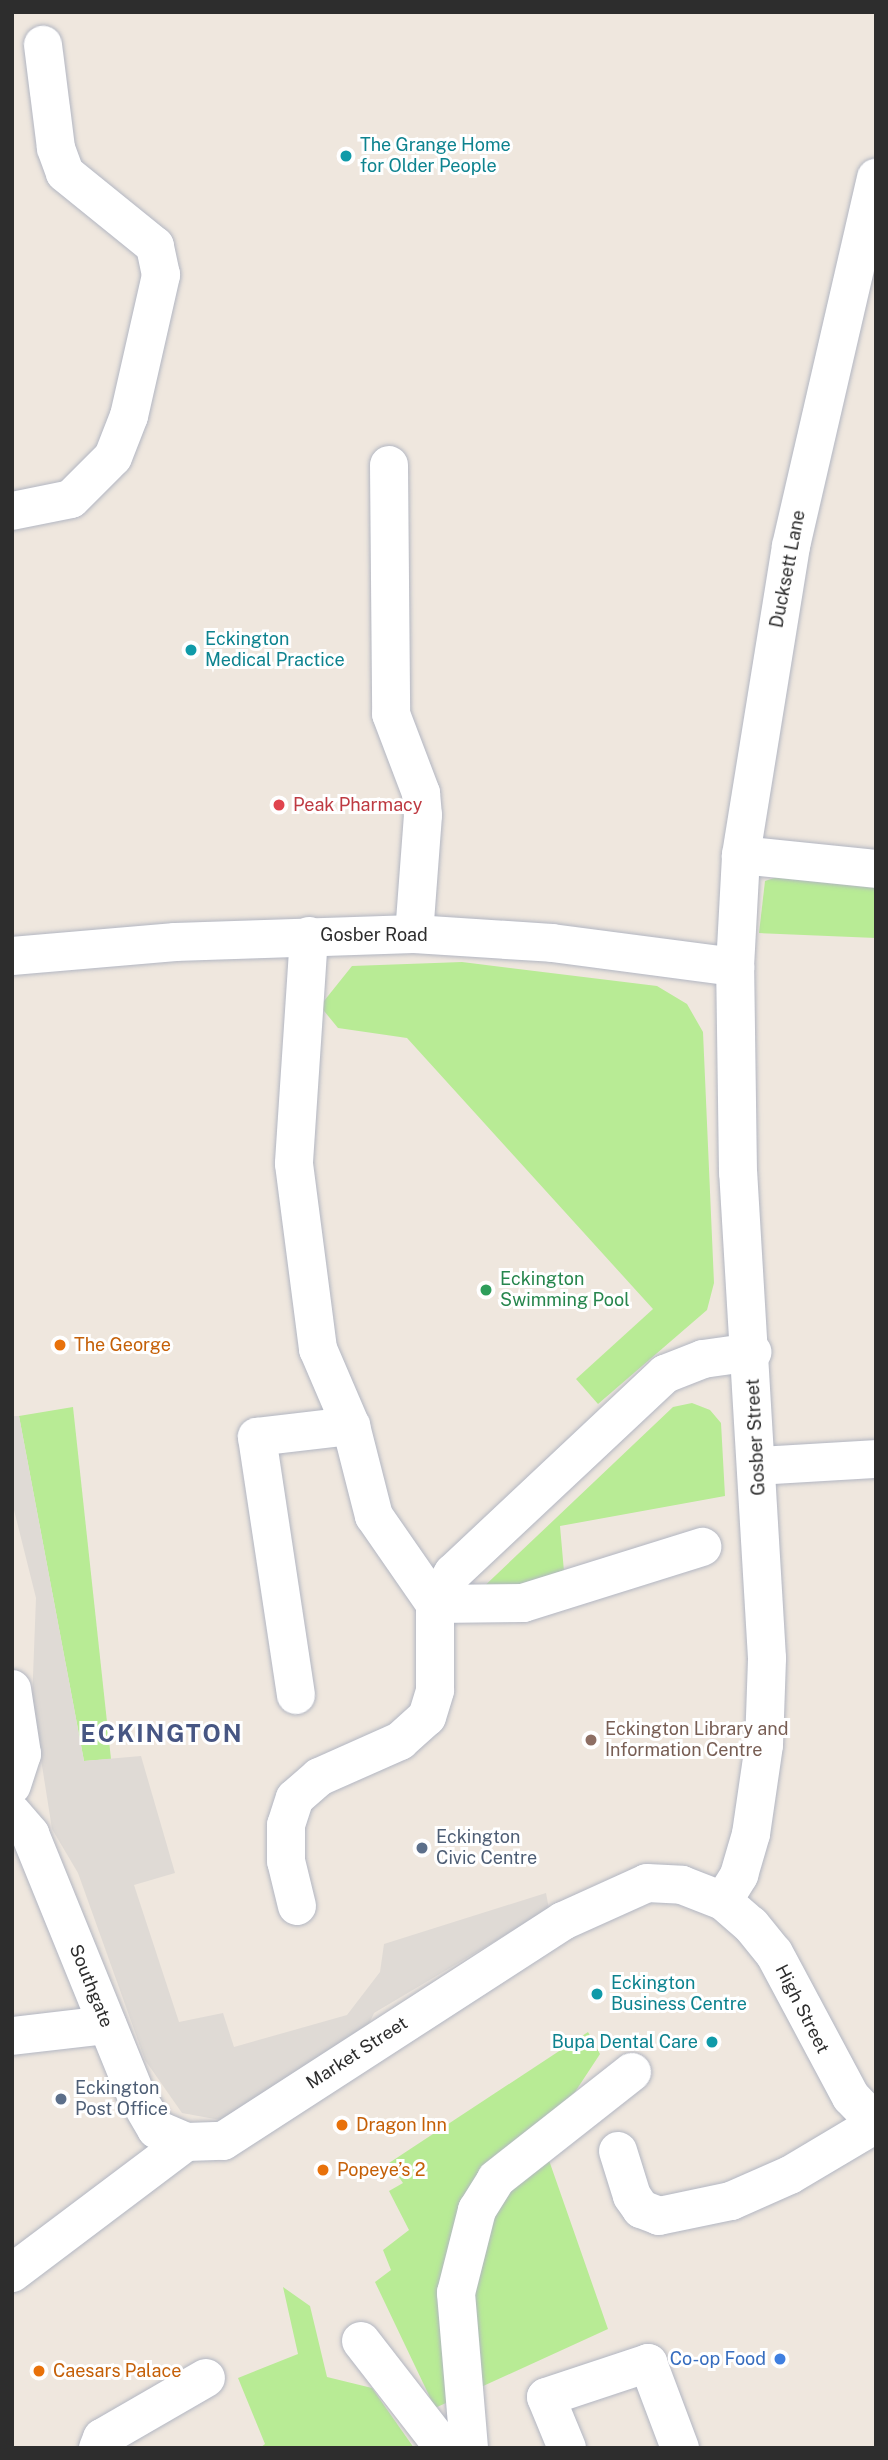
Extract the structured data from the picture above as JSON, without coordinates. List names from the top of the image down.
{
  "streets": {
    "street": [
      "Ducksett Lane",
      "Gosber Road",
      "Gosber Street",
      "Southgate",
      "High Street",
      "Market Street"
    ]
  },
  "crossings": [
    ["Ducksett Lane", "Gosber Road"],
    ["Ducksett Lane", "Gosber Street"],
    ["Gosber Road", "Gosber Street"],
    ["Gosber Street", "High Street"],
    ["Gosber Street", "Market Street"],
    ["Southgate", "Market Street"],
    ["High Street", "Market Street"]
  ],
  "districts": ["ECKINGTON"],
  "places": [
    "The Grange Home for Older People",
    "Eckington Medical Practice",
    "Peak Pharmacy",
    "Eckington Swimming Pool",
    "The George",
    "Eckington Library and Information Centre",
    "Eckington Civic Centre",
    "Eckington Business Centre",
    "Bupa Dental Care",
    "Eckington Post Office",
    "Dragon Inn",
    "Popeye’s 2",
    "Co-op Food",
    "Caesars Palace"
  ]
}
